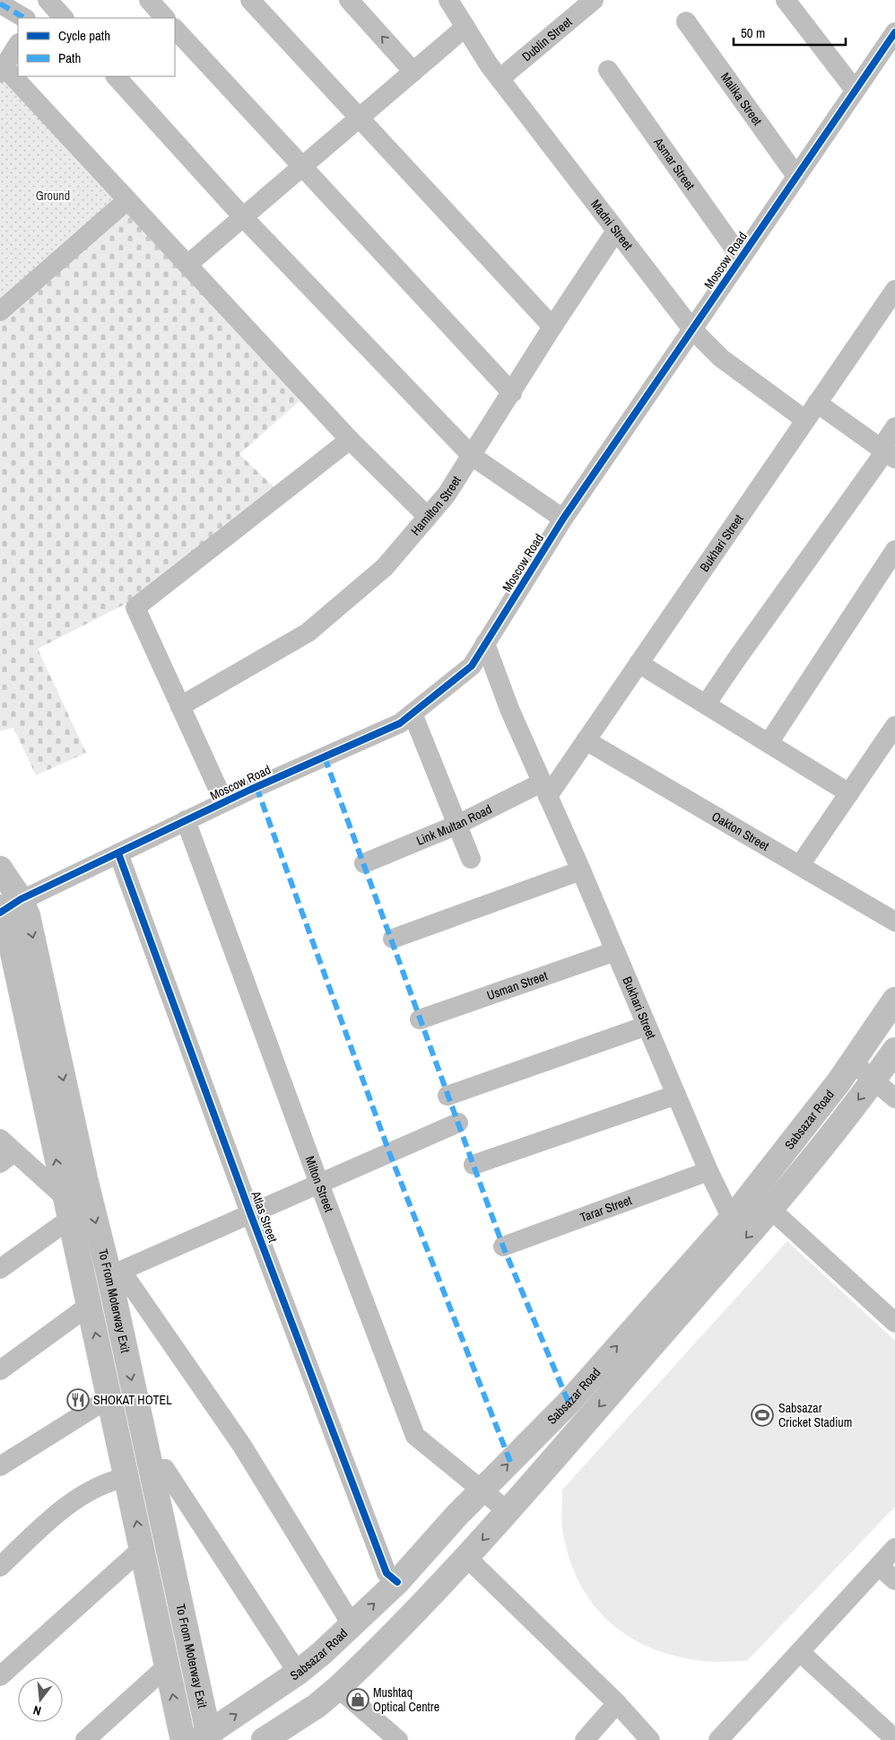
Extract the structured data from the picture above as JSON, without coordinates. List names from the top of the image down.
{
  "streets": {
    "main road": ["Sabsazar Road", "To From Moterway Exit"],
    "street": [
      "Dublin Street",
      "Malika Street",
      "Asmar Street",
      "Madni Street",
      "Moscow Road",
      "Hamilton Street",
      "Bukhari Street",
      "Link Multan Road",
      "Oakton Street",
      "Usman Street",
      "Milton Street",
      "Tarar Street",
      "Atlas Street"
    ]
  },
  "crossings": [
    ["Dublin Street", "Madni Street"],
    ["Malika Street", "Moscow Road"],
    ["Asmar Street", "Moscow Road"],
    ["Madni Street", "Moscow Road"],
    ["Madni Street", "Hamilton Street"],
    ["Madni Street", "Bukhari Street"],
    ["Moscow Road", "Bukhari Street"],
    ["Moscow Road", "Milton Street"],
    ["Moscow Road", "Atlas Street"],
    ["Moscow Road", "To From Moterway Exit"],
    ["Bukhari Street", "Link Multan Road"],
    ["Bukhari Street", "Oakton Street"],
    ["Bukhari Street", "Usman Street"],
    ["Bukhari Street", "Sabsazar Road"],
    ["Bukhari Street", "Tarar Street"],
    ["Sabsazar Road", "Milton Street"],
    ["Sabsazar Road", "Atlas Street"],
    ["Sabsazar Road", "To From Moterway Exit"]
  ],
  "parks": ["Ground"],
  "places": {
    "restaurant": ["SHOKAT HOTEL"],
    "sports": ["Sabsazar Cricket Stadium"],
    "shop": ["Mushtaq Optical Centre"]
  },
  "legend": ["Cycle path", "Path"],
  "scale_bar": "50 m",
  "north": "bottom"
}
